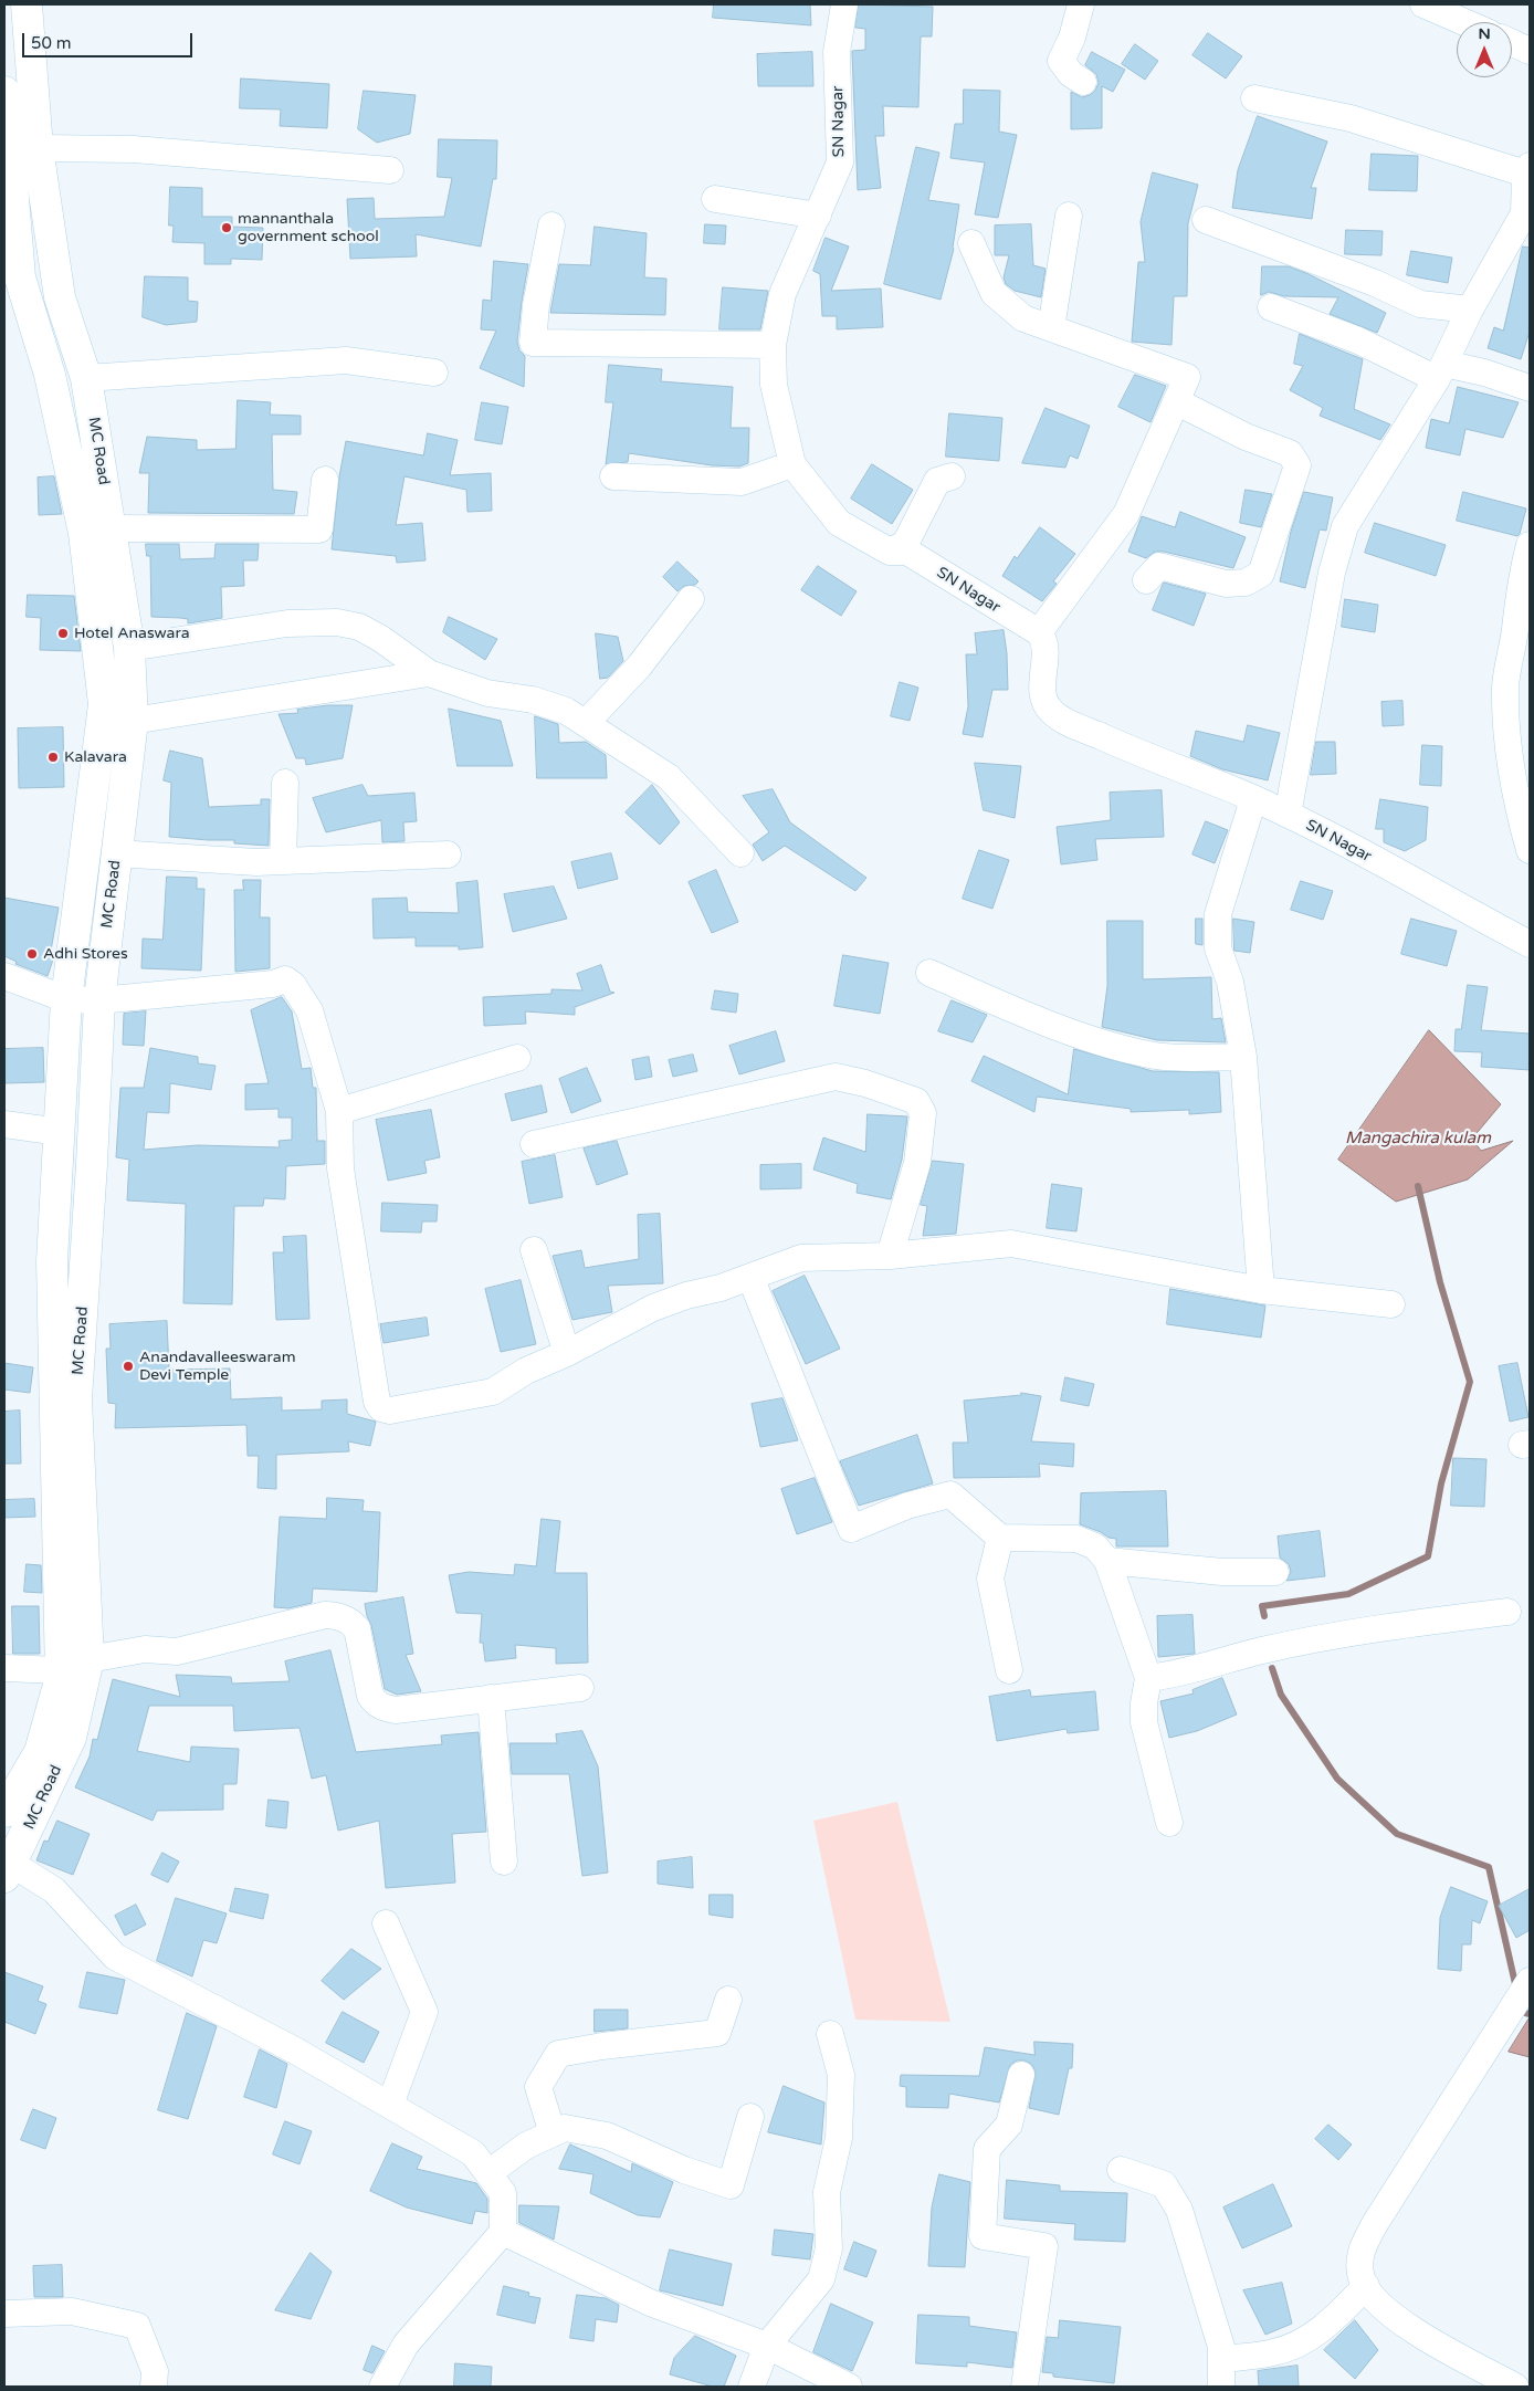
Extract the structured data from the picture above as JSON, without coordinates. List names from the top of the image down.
{
  "streets": {
    "main road": ["MC Road"],
    "street": ["SN Nagar"]
  },
  "water": ["Mangachira kulam"],
  "places": [
    "mannanthala government school",
    "Hotel Anaswara",
    "Kalavara",
    "Adhi Stores",
    "Anandavalleeswaram Devi Temple"
  ],
  "scale_bar": "50 m",
  "north": "top"
}
